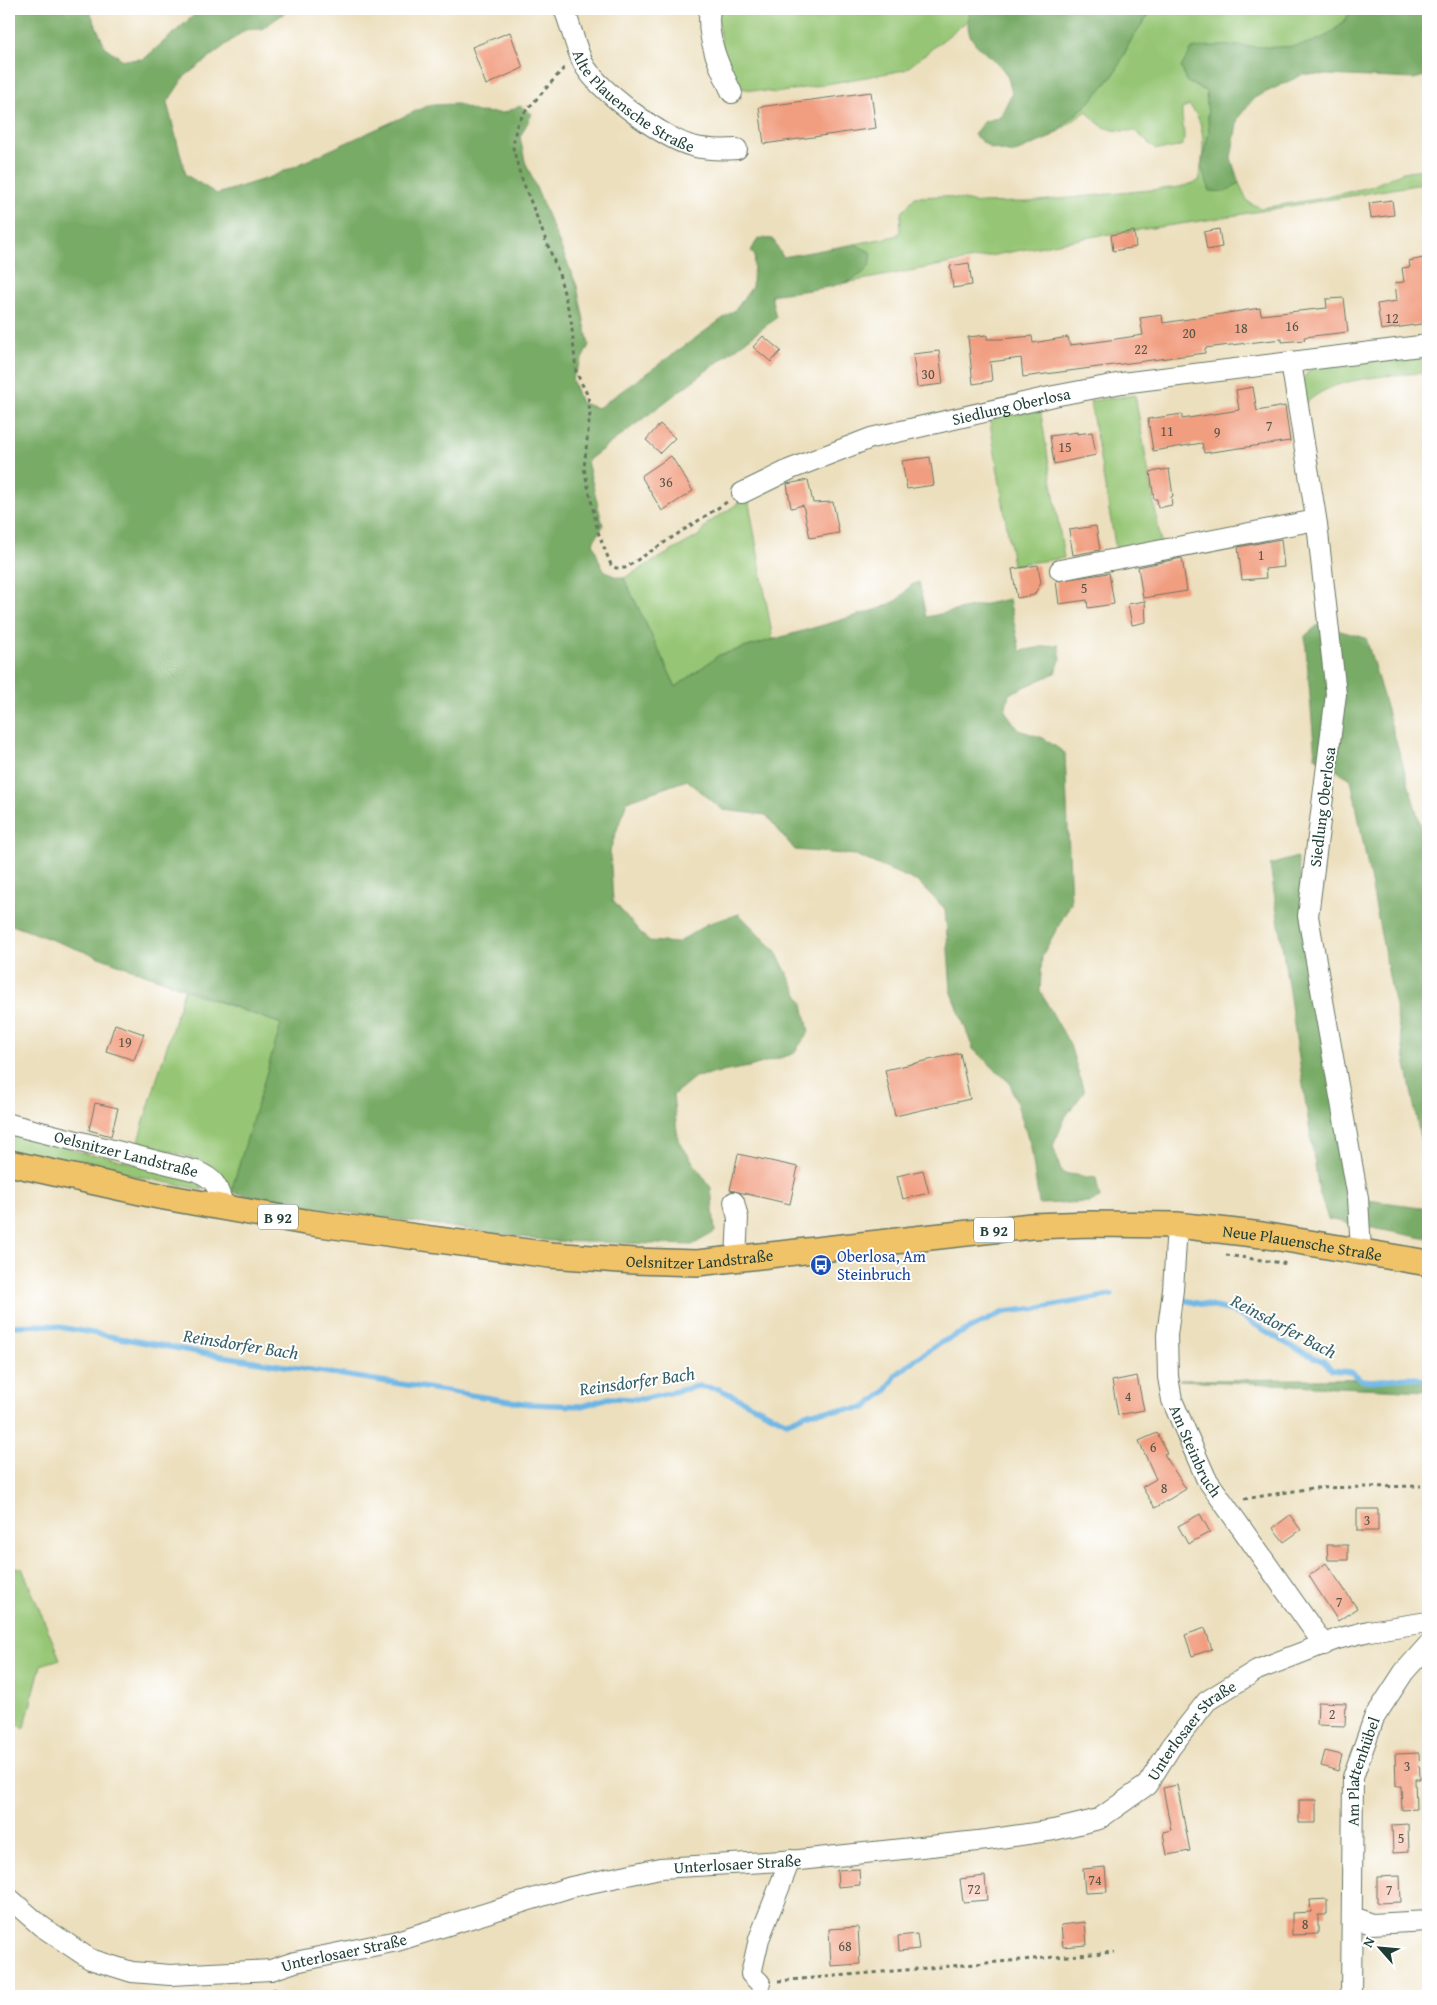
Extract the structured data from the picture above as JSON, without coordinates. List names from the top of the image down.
{
  "streets": {
    "main road": ["Oelsnitzer Landstraße", "B 92", "Neue Plauensche Straße"],
    "street": [
      "Alte Plauensche Straße",
      "Siedlung Oberlosa",
      "Am Steinbruch",
      "Unterlosaer Straße",
      "Am Plattenhübel"
    ]
  },
  "crossings": [
    ["Siedlung Oberlosa", "Neue Plauensche Straße"],
    ["Oelsnitzer Landstraße", "Neue Plauensche Straße"],
    ["Oelsnitzer Landstraße", "Am Steinbruch"],
    ["Neue Plauensche Straße", "Am Steinbruch"],
    ["Am Steinbruch", "Unterlosaer Straße"]
  ],
  "water": ["Reinsdorfer Bach"],
  "places": {
    "bus stop": ["Oberlosa, Am Steinbruch"]
  },
  "house_numbers": [
    "12",
    "16",
    "18",
    "20",
    "22",
    "30",
    "7",
    "11",
    "9",
    "15",
    "36",
    "1",
    "5",
    "19",
    "4",
    "6",
    "8",
    "3",
    "7",
    "2",
    "3",
    "5",
    "74",
    "72",
    "7",
    "8",
    "68"
  ],
  "north": "top left"
}
